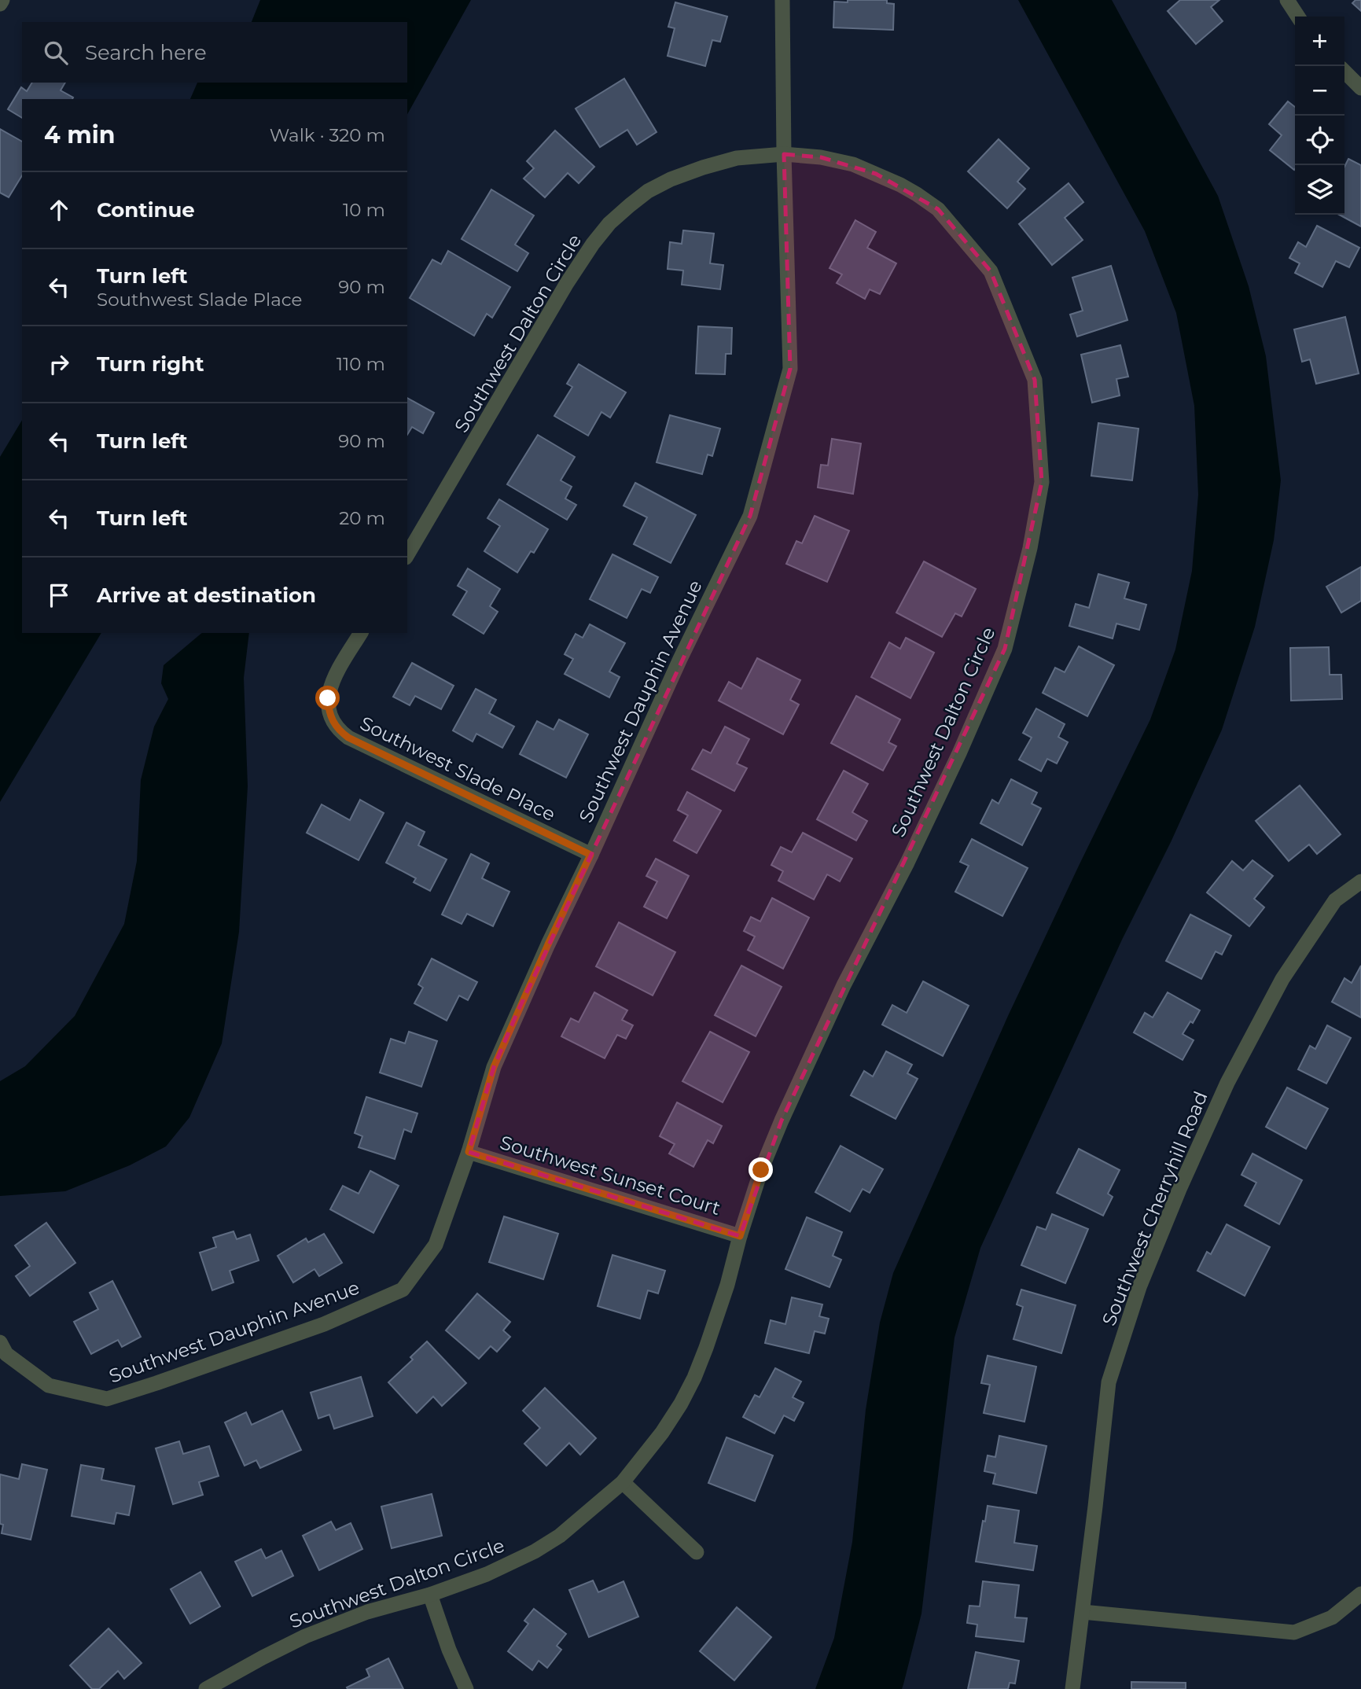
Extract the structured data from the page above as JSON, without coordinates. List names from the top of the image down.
{
  "streets": {
    "street": [
      "Southwest Dalton Circle",
      "Southwest Dauphin Avenue",
      "Southwest Slade Place",
      "Southwest Sunset Court",
      "Southwest Cherryhill Road"
    ]
  },
  "crossings": [
    ["Southwest Dalton Circle", "Southwest Dauphin Avenue"],
    ["Southwest Dalton Circle", "Southwest Sunset Court"],
    ["Southwest Dauphin Avenue", "Southwest Slade Place"],
    ["Southwest Dauphin Avenue", "Southwest Sunset Court"]
  ],
  "page": {
    "map_buttons": ["+", "−"],
    "search": "Search here",
    "heading": ["4 min", "Walk · 320 m"],
    "list": [
      ["Continue", "10 m"],
      ["Turn left", "Southwest Slade Place", "90 m"],
      ["Turn right", "110 m"],
      ["Turn left", "90 m"],
      ["Turn left", "20 m"],
      "Arrive at destination"
    ]
  }
}
